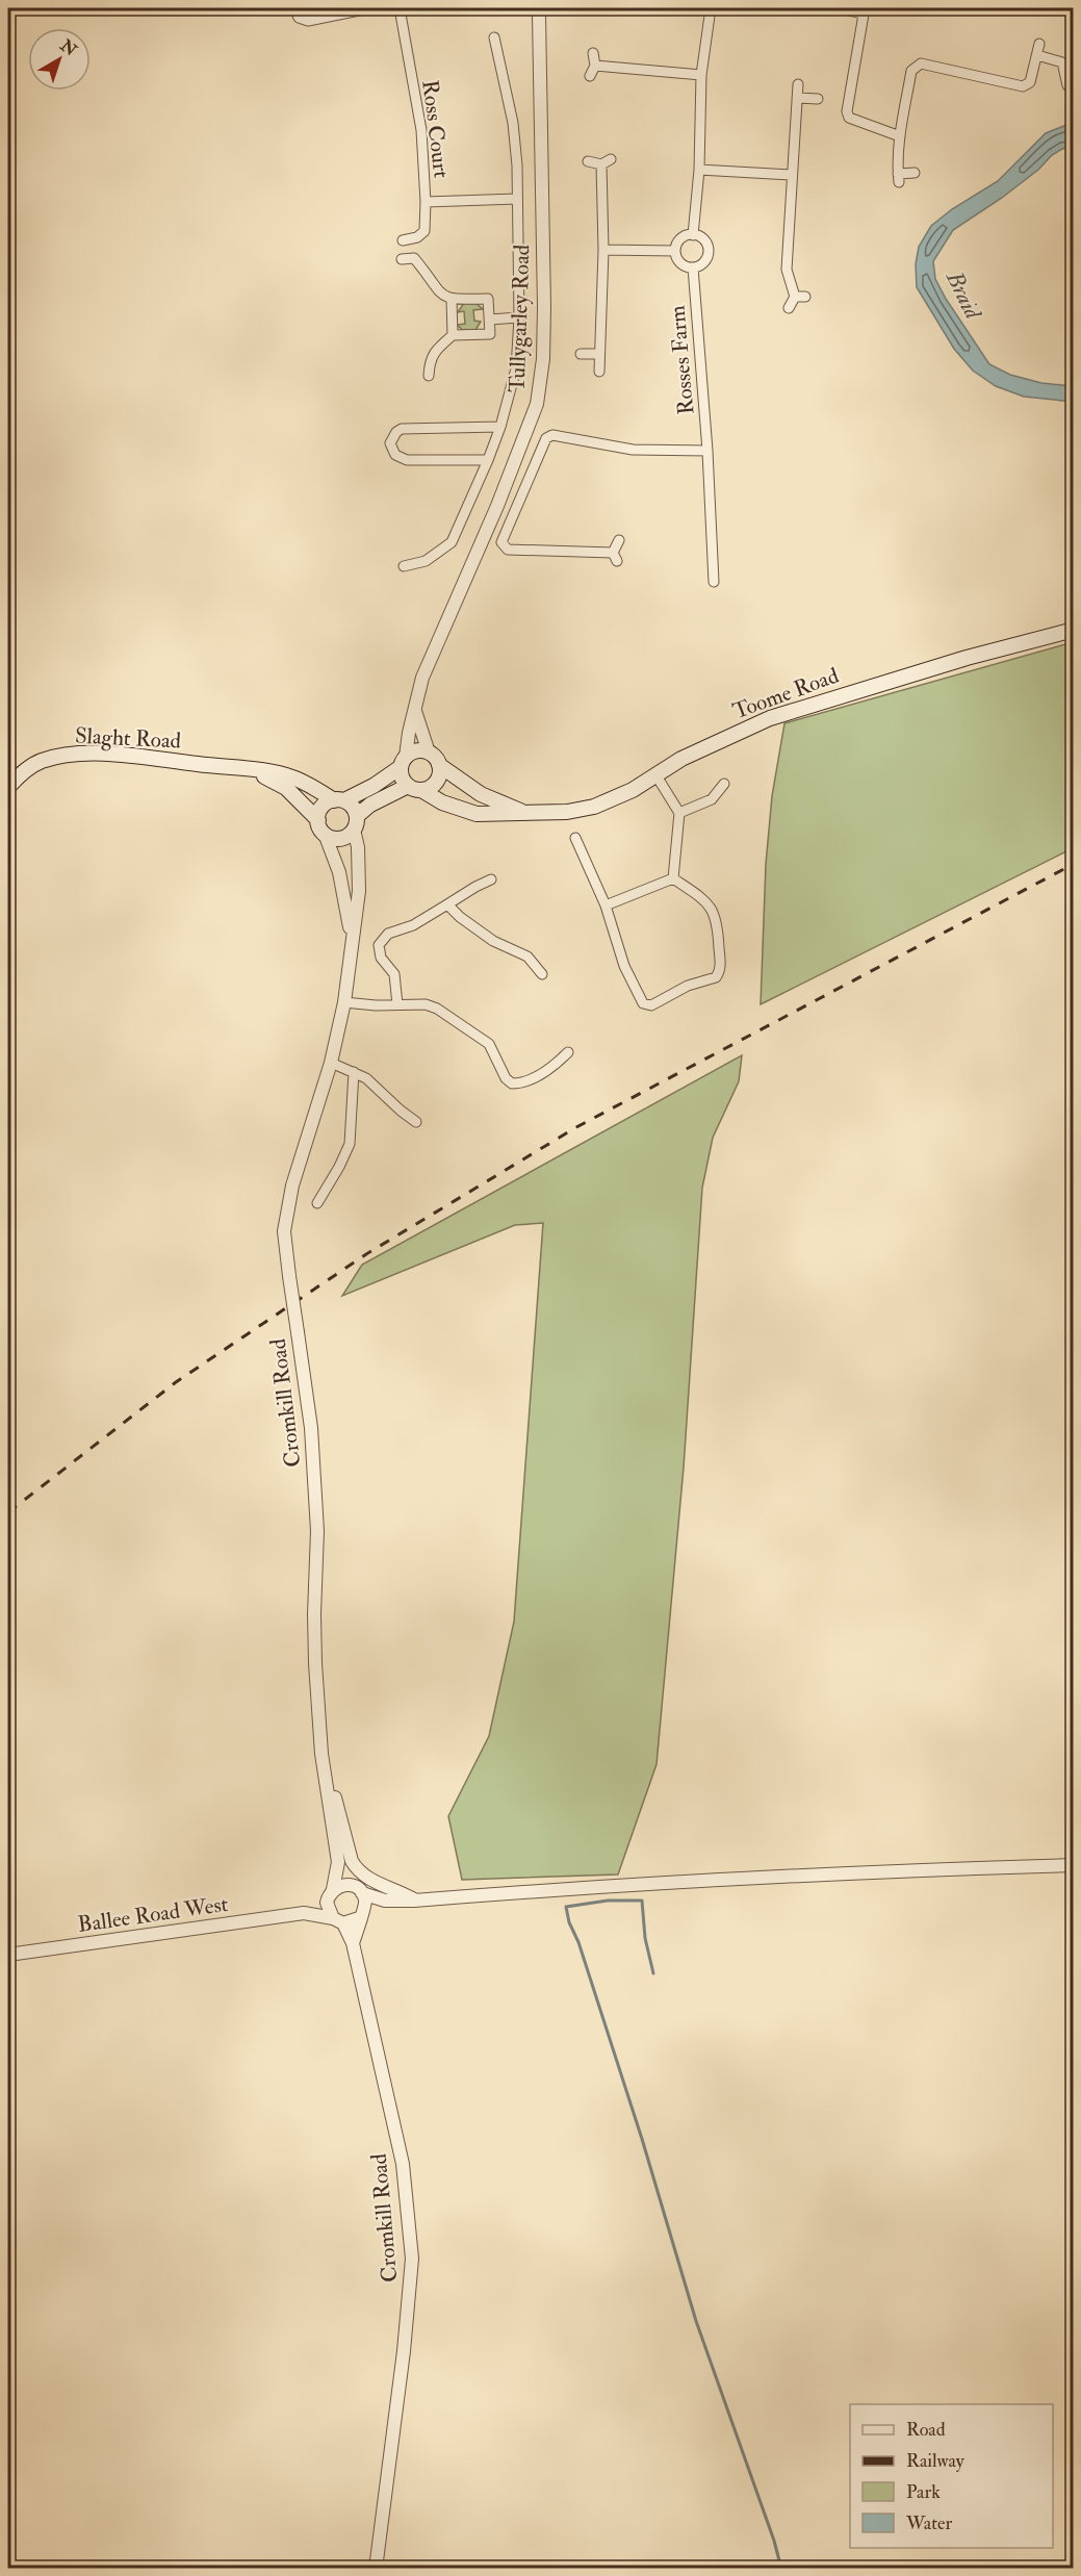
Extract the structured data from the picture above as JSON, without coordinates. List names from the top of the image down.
{
  "streets": {
    "main road": ["Toome Road", "Slaght Road"],
    "street": [
      "Ross Court",
      "Tullygarley Road",
      "Rosses Farm",
      "Cromkill Road",
      "Ballee Road West"
    ]
  },
  "crossings": [
    ["Tullygarley Road", "Toome Road"],
    ["Slaght Road", "Cromkill Road"],
    ["Cromkill Road", "Ballee Road West"]
  ],
  "water": ["Braid"],
  "legend": [
    "Road",
    "Railway",
    "Park",
    "Water"
  ],
  "north": "top right"
}
